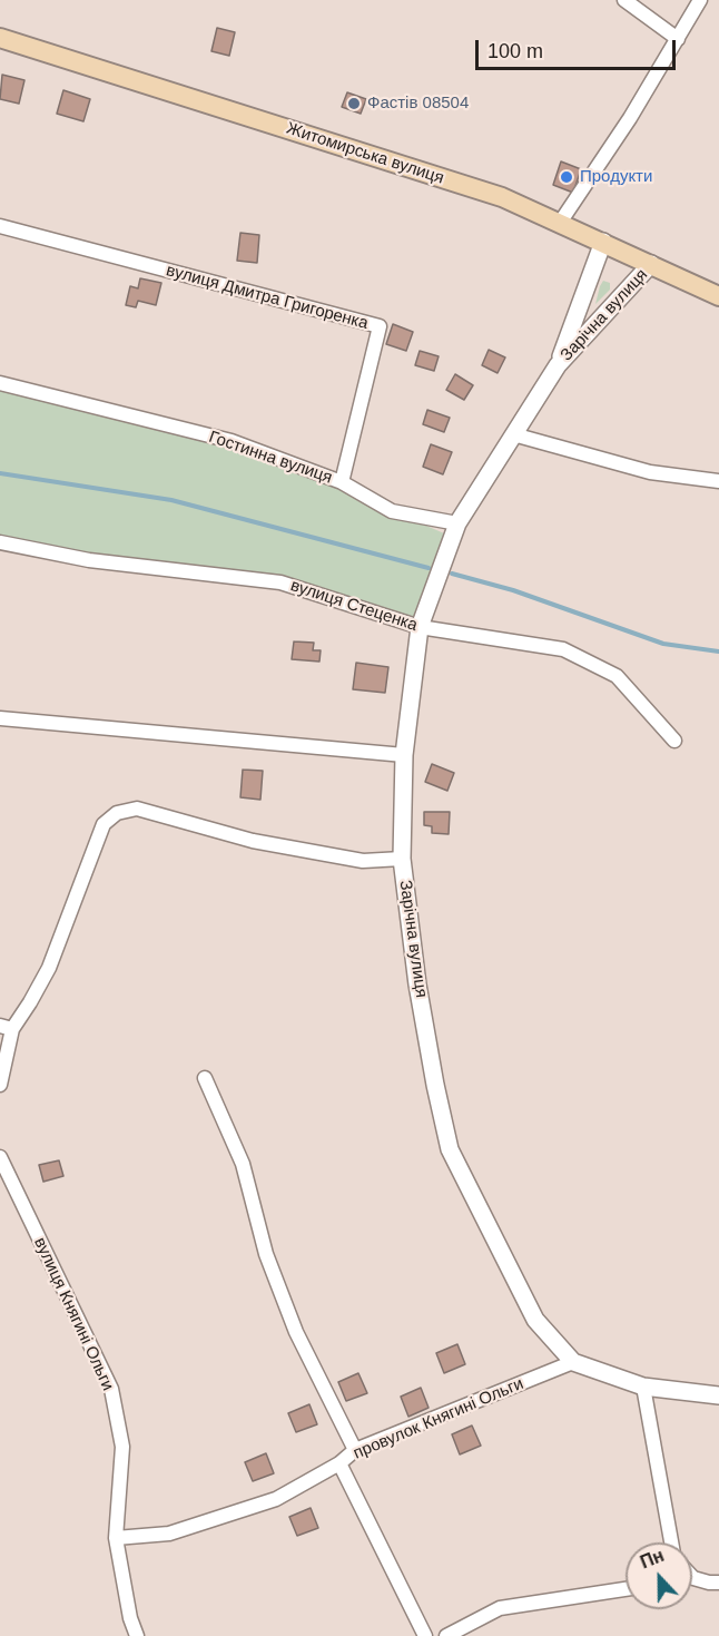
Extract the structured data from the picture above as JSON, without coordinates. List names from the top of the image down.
{
  "streets": {
    "main road": ["Житомирська вулиця"],
    "street": [
      "вулиця Дмитра Григоренка",
      "Зарічна вулиця",
      "Гостинна вулиця",
      "вулиця Стеценка",
      "вулиця Княгині Ольги",
      "провулок Княгині Ольги"
    ]
  },
  "crossings": [
    ["Житомирська вулиця", "Зарічна вулиця"],
    ["вулиця Дмитра Григоренка", "Гостинна вулиця"],
    ["Зарічна вулиця", "Гостинна вулиця"],
    ["Зарічна вулиця", "вулиця Стеценка"],
    ["Зарічна вулиця", "провулок Княгині Ольги"],
    ["вулиця Княгині Ольги", "провулок Княгині Ольги"]
  ],
  "places": ["Фастів 08504", "Продукти"],
  "scale_bar": "100 m",
  "north": "top"
}
